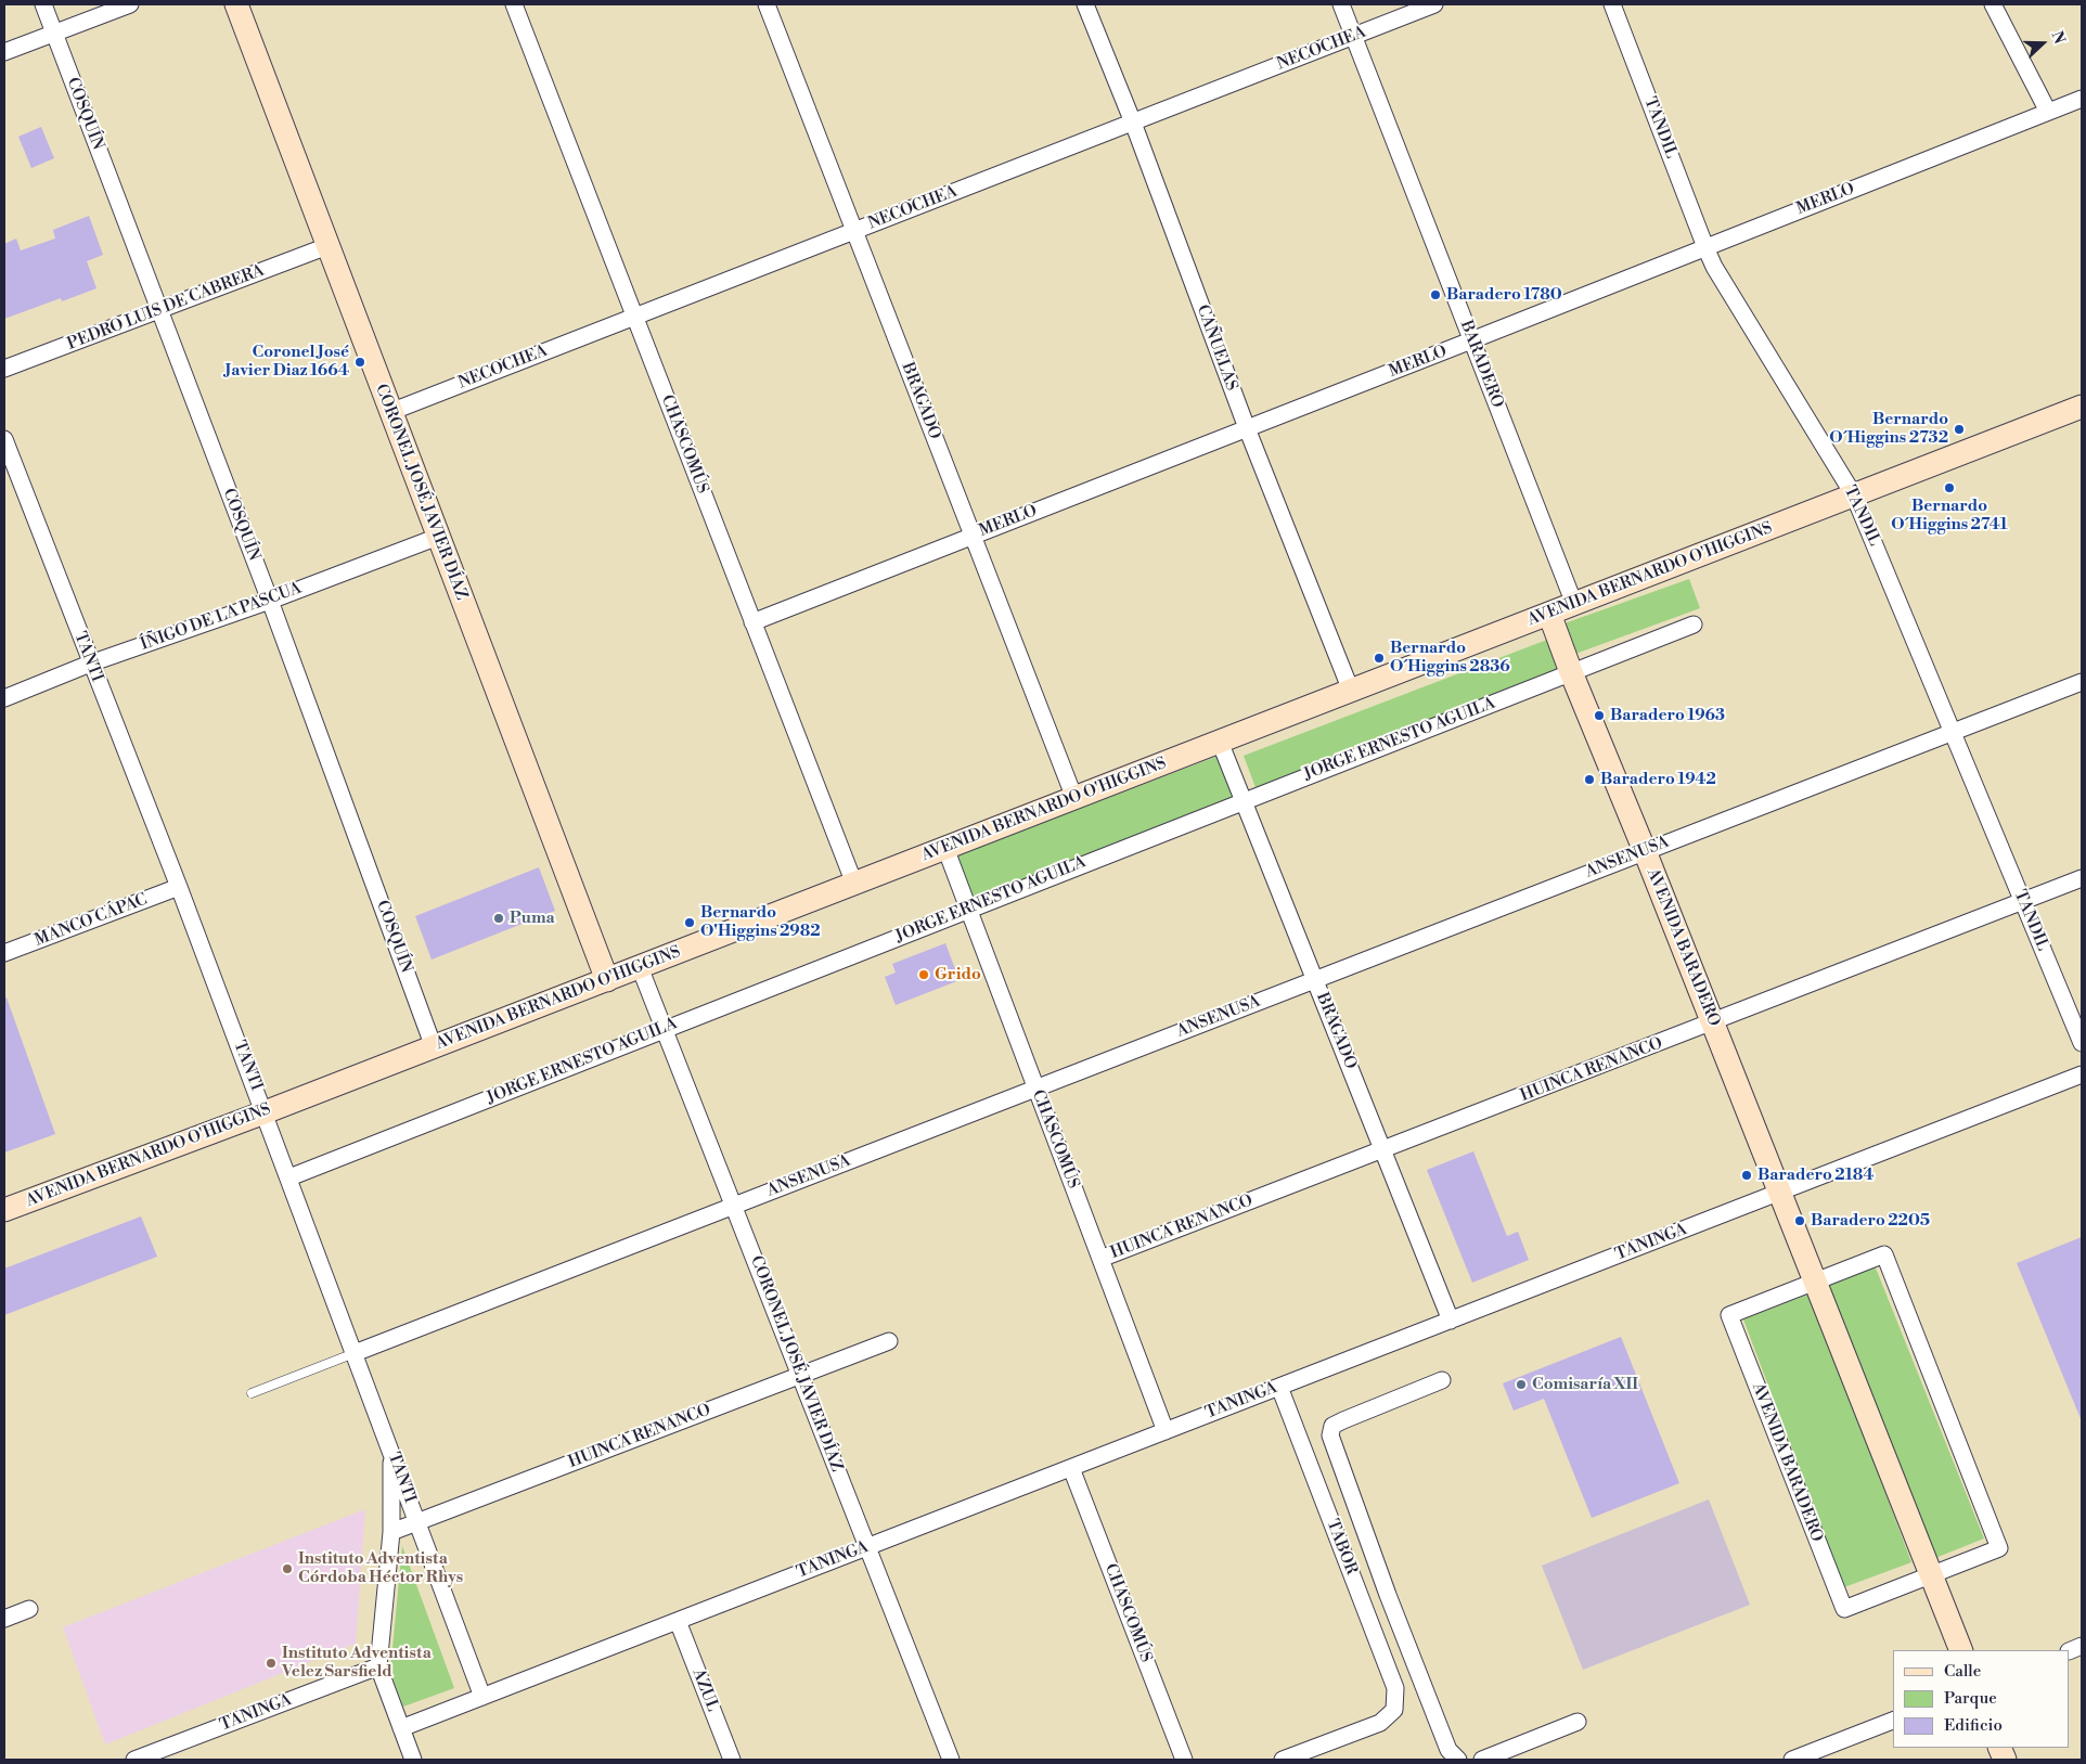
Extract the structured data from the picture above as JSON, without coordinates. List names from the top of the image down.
{
  "streets": {
    "main road": ["CORONEL JOSÉ JAVIER DÍAZ", "AVENIDA BERNARDO O'HIGGINS", "AVENIDA BARADERO"],
    "street": [
      "NECOCHEA",
      "COSQUÍN",
      "TANDIL",
      "MERLO",
      "PEDRO LUIS DE CABRERA",
      "CAÑUELAS",
      "BARADERO",
      "BRAGADO",
      "CHASCOMÚS",
      "ÍÑIGO DE LA PASCUA",
      "TANTI",
      "JORGE ERNESTO AGUILA",
      "ANSENUSA",
      "MANCO CÁPAC",
      "HUINCA RENANCO",
      "TANINGA",
      "TABOR",
      "AZUL"
    ]
  },
  "crossings": [
    ["NECOCHEA", "CAÑUELAS"],
    ["NECOCHEA", "BARADERO"],
    ["NECOCHEA", "BRAGADO"],
    ["NECOCHEA", "CHASCOMÚS"],
    ["NECOCHEA", "CORONEL JOSÉ JAVIER DÍAZ"],
    ["COSQUÍN", "PEDRO LUIS DE CABRERA"],
    ["COSQUÍN", "AVENIDA BERNARDO O'HIGGINS"],
    ["COSQUÍN", "ÍÑIGO DE LA PASCUA"],
    ["TANDIL", "MERLO"],
    ["TANDIL", "AVENIDA BERNARDO O'HIGGINS"],
    ["TANDIL", "ANSENUSA"],
    ["TANDIL", "HUINCA RENANCO"],
    ["MERLO", "CAÑUELAS"],
    ["MERLO", "BARADERO"],
    ["MERLO", "BRAGADO"],
    ["MERLO", "CHASCOMÚS"],
    ["PEDRO LUIS DE CABRERA", "CORONEL JOSÉ JAVIER DÍAZ"],
    ["CAÑUELAS", "AVENIDA BERNARDO O'HIGGINS"],
    ["BARADERO", "AVENIDA BERNARDO O'HIGGINS"],
    ["BRAGADO", "AVENIDA BERNARDO O'HIGGINS"],
    ["BRAGADO", "JORGE ERNESTO AGUILA"],
    ["BRAGADO", "ANSENUSA"],
    ["BRAGADO", "HUINCA RENANCO"],
    ["BRAGADO", "TANINGA"],
    ["CHASCOMÚS", "AVENIDA BERNARDO O'HIGGINS"],
    ["CHASCOMÚS", "JORGE ERNESTO AGUILA"],
    ["CHASCOMÚS", "ANSENUSA"],
    ["CHASCOMÚS", "HUINCA RENANCO"],
    ["CHASCOMÚS", "TANINGA"],
    ["CORONEL JOSÉ JAVIER DÍAZ", "AVENIDA BERNARDO O'HIGGINS"],
    ["CORONEL JOSÉ JAVIER DÍAZ", "ÍÑIGO DE LA PASCUA"],
    ["CORONEL JOSÉ JAVIER DÍAZ", "JORGE ERNESTO AGUILA"],
    ["CORONEL JOSÉ JAVIER DÍAZ", "ANSENUSA"],
    ["CORONEL JOSÉ JAVIER DÍAZ", "HUINCA RENANCO"],
    ["CORONEL JOSÉ JAVIER DÍAZ", "TANINGA"],
    ["AVENIDA BERNARDO O'HIGGINS", "TANTI"],
    ["AVENIDA BERNARDO O'HIGGINS", "AVENIDA BARADERO"],
    ["ÍÑIGO DE LA PASCUA", "TANTI"],
    ["TANTI", "JORGE ERNESTO AGUILA"],
    ["TANTI", "ANSENUSA"],
    ["TANTI", "MANCO CÁPAC"],
    ["TANTI", "HUINCA RENANCO"],
    ["TANTI", "TANINGA"],
    ["JORGE ERNESTO AGUILA", "AVENIDA BARADERO"],
    ["ANSENUSA", "AVENIDA BARADERO"],
    ["AVENIDA BARADERO", "HUINCA RENANCO"],
    ["AVENIDA BARADERO", "TANINGA"],
    ["TANINGA", "TABOR"],
    ["TANINGA", "AZUL"]
  ],
  "places": [
    "Baradero 1780",
    "Coronel José Javier Diaz 1664",
    "Bernardo O´Higgins 2732",
    "Bernardo O´Higgins 2741",
    "Bernardo O´Higgins 2836",
    "Baradero 1963",
    "Baradero 1942",
    "Puma",
    "Bernardo O'Higgins 2982",
    "Grido",
    "Baradero 2184",
    "Baradero 2205",
    "Comisaría XII",
    "Instituto Adventista Córdoba Héctor Rhys",
    "Instituto Adventista Velez Sarsfield"
  ],
  "legend": ["Calle", "Parque", "Edificio"],
  "north": "right"
}
